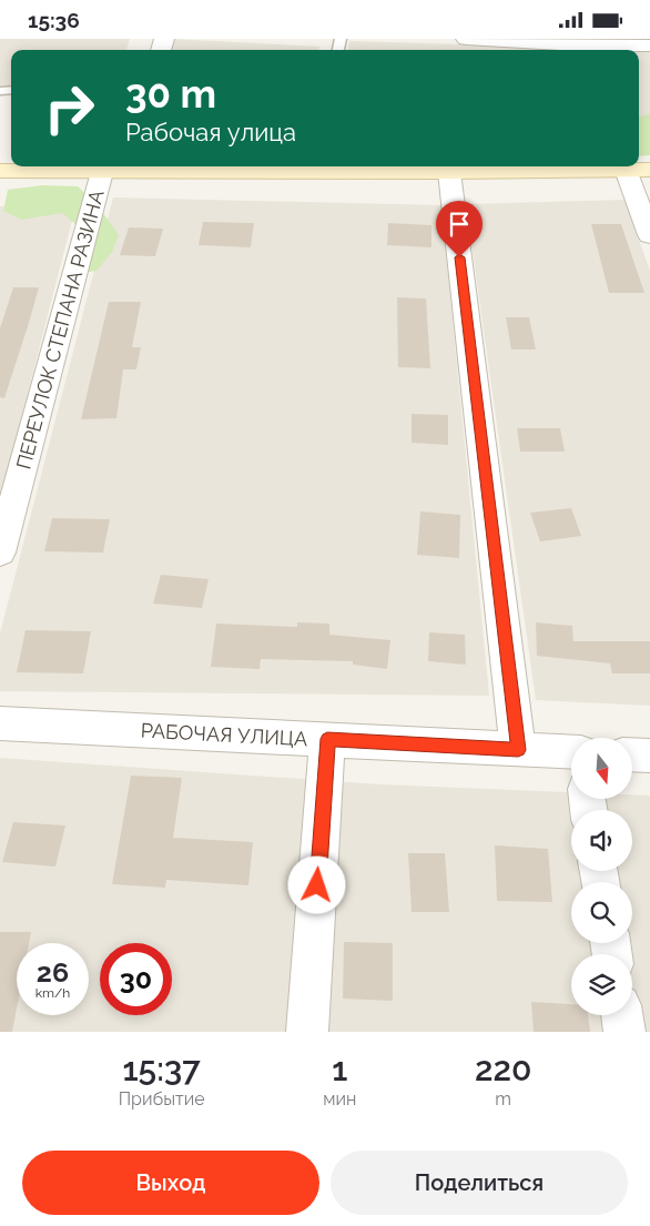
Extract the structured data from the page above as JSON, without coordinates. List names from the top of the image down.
{
  "streets": {
    "street": ["ПЕРЕУЛОК СТЕПАНА РАЗИНА", "РАБОЧАЯ УЛИЦА"]
  },
  "north": "bottom",
  "page": {
    "status": "15:36",
    "turn": ["30 m", "Рабочая улица"],
    "speed": "26 km/h",
    "limit": "30",
    "eta": [
      "15:37",
      "Прибытие",
      "1",
      "мин",
      "220",
      "m"
    ],
    "buttons": ["Выход", "Поделиться"]
  }
}
